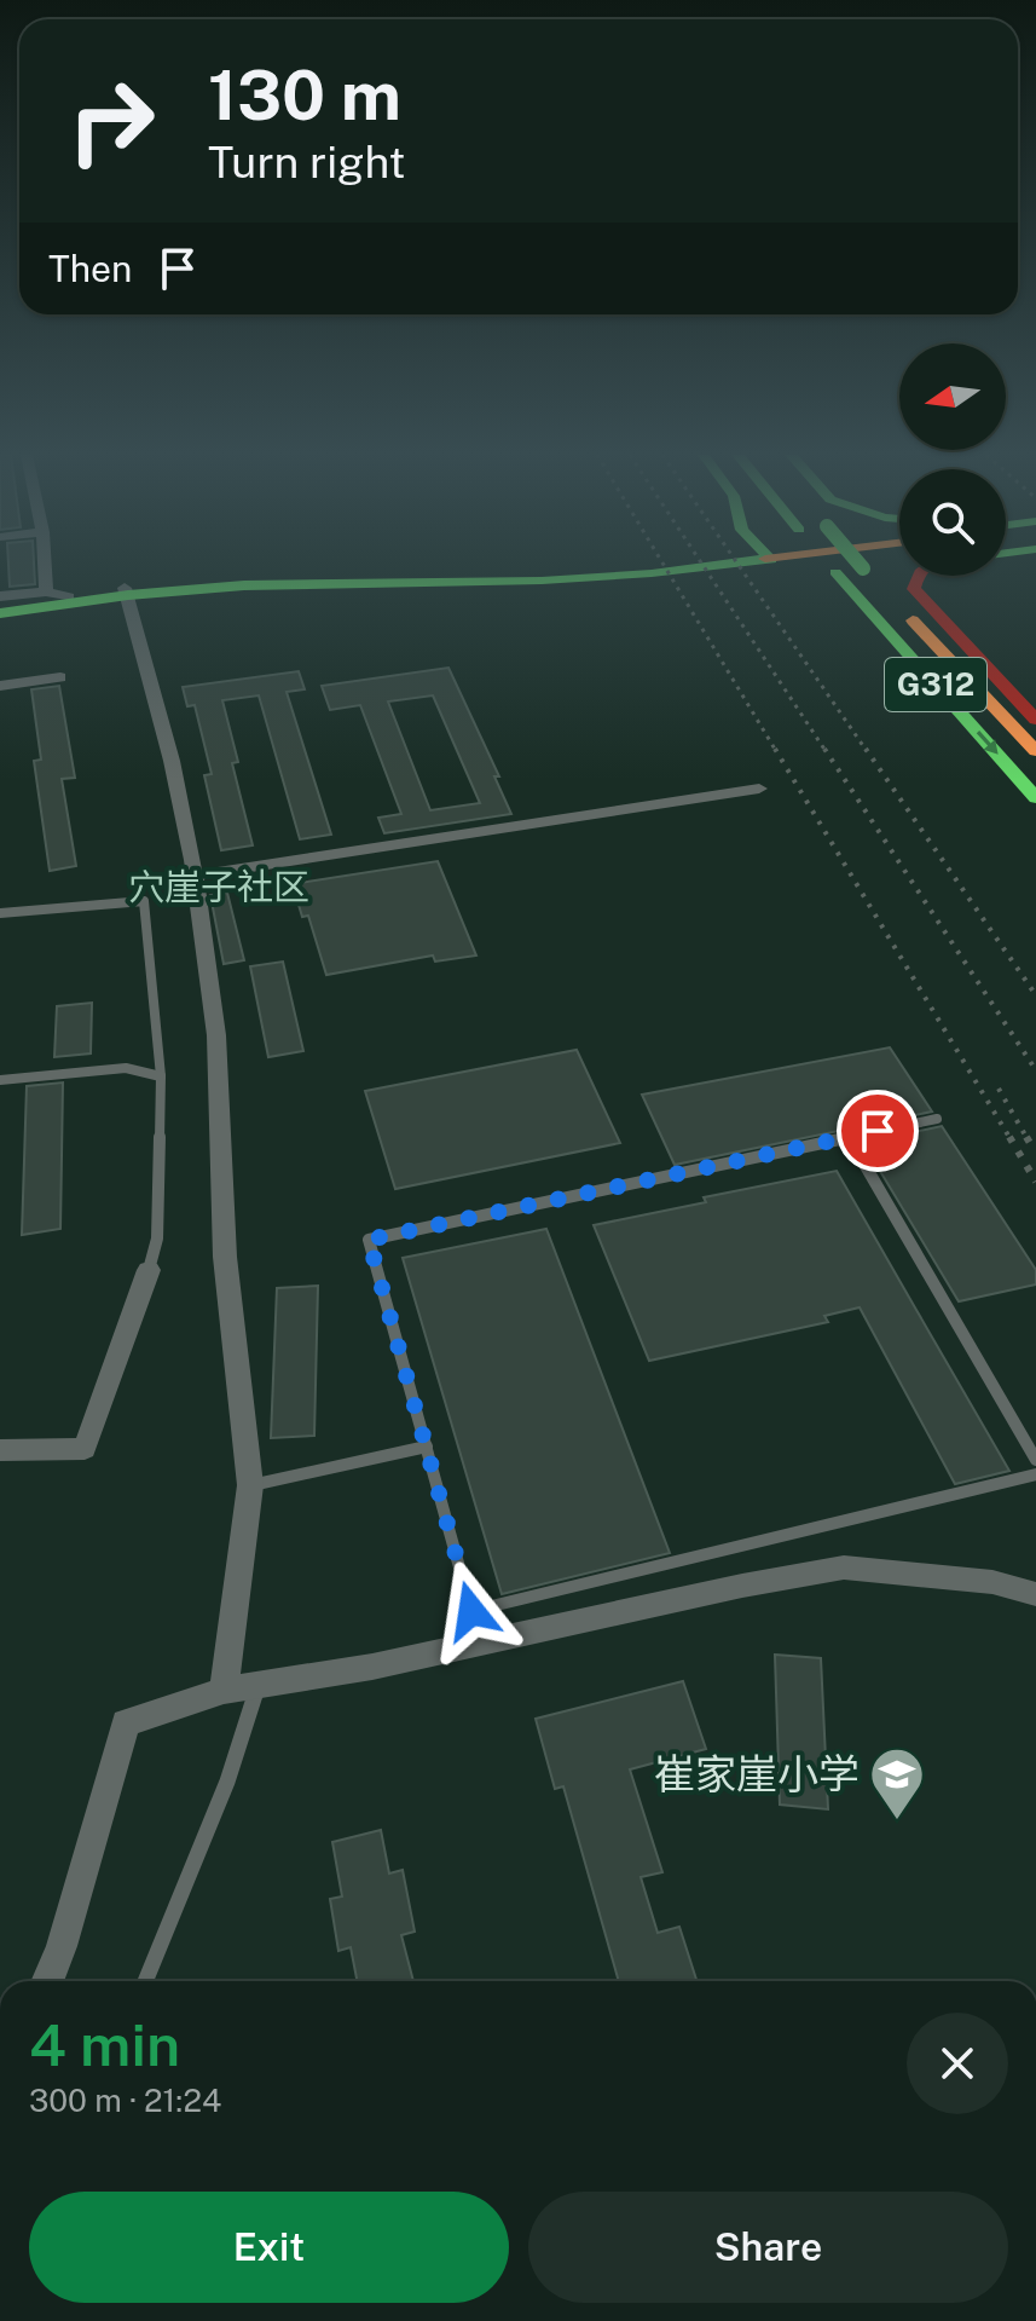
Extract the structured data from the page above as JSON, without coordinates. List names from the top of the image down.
{
  "streets": {
    "main road": ["G312"]
  },
  "districts": ["穴崖子社区"],
  "places": {
    "school or university": ["崔家崖小学"]
  },
  "north": "left",
  "page": {
    "turn": ["130 m", "Turn right"],
    "then": "Then",
    "heading": ["4 min", "300 m · 21:24"],
    "buttons": ["Exit", "Share"]
  }
}
